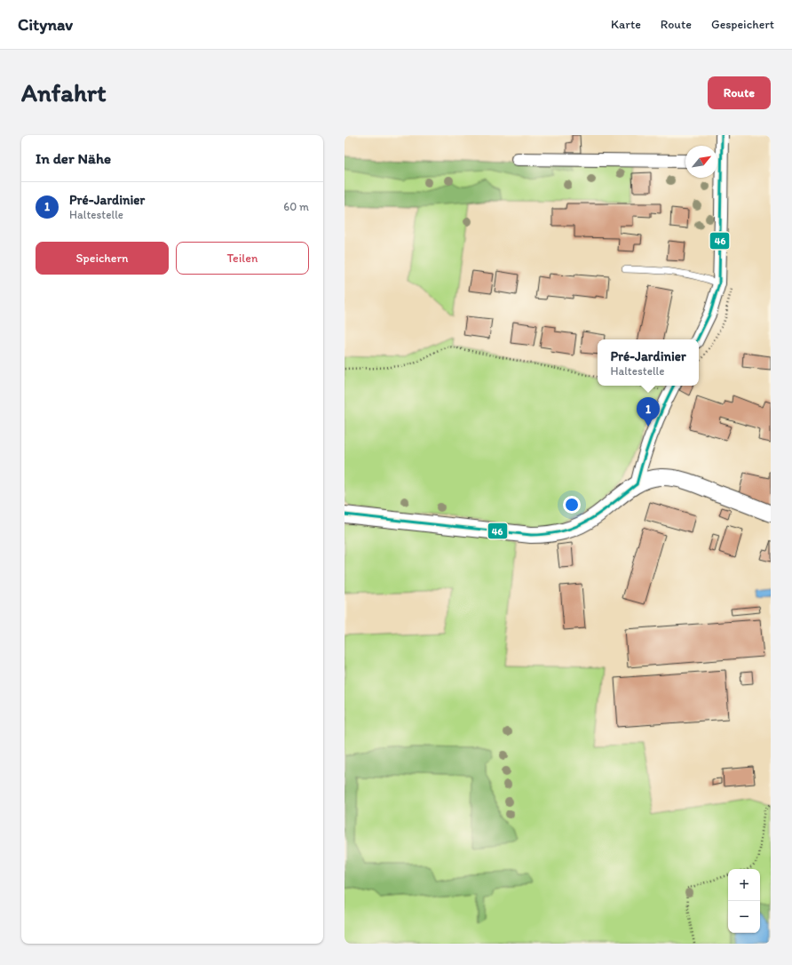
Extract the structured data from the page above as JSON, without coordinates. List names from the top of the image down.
{
  "lines": ["transit line 46"],
  "north": "top right",
  "page": {
    "header": "Citynav",
    "nav": ["Karte", "Route", "Gespeichert"],
    "buttons": [
      "Route",
      ["Speichern", "Teilen"]
    ],
    "title": "Anfahrt",
    "heading": "In der Nähe",
    "list": [
      {
        "mark": "1",
        "name": "Pré-Jardinier",
        "note": "Haltestelle",
        "value": "60 m"
      }
    ],
    "popup": ["Pré-Jardinier", "Haltestelle"],
    "pins": "1",
    "map_buttons": ["+", "−"]
  }
}
